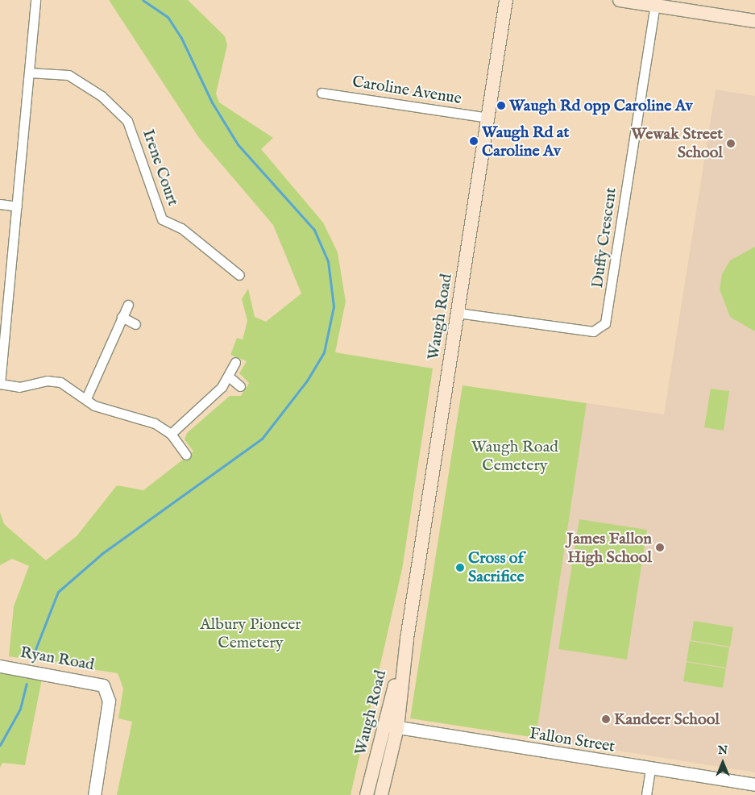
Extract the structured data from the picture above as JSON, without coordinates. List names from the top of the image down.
{
  "streets": {
    "main road": ["Waugh Road"],
    "street": [
      "Caroline Avenue",
      "Irene Court",
      "Duffy Crescent",
      "Ryan Road",
      "Fallon Street"
    ]
  },
  "crossings": [
    ["Caroline Avenue", "Waugh Road"],
    ["Duffy Crescent", "Waugh Road"],
    ["Waugh Road", "Fallon Street"]
  ],
  "parks": ["Waugh Road Cemetery", "Albury Pioneer Cemetery"],
  "places": [
    "Waugh Rd opp Caroline Av",
    "Waugh Rd at Caroline Av",
    "Wewak Street School",
    "James Fallon High School",
    "Cross of Sacrifice",
    "Kandeer School"
  ],
  "north": "top"
}
